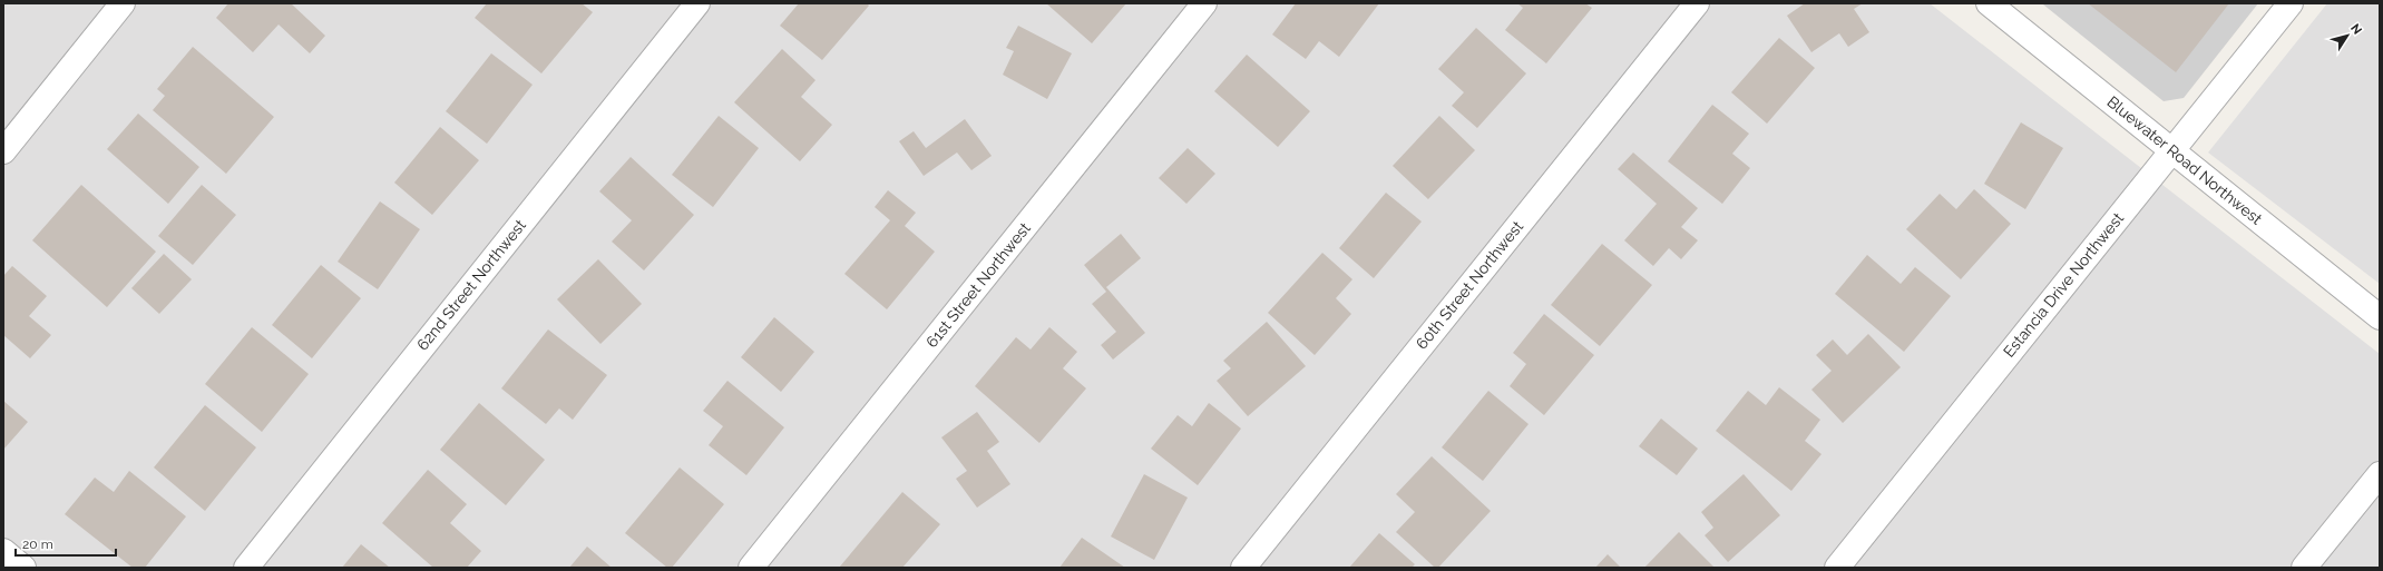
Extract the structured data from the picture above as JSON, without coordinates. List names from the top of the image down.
{
  "streets": {
    "street": [
      "Bluewater Road Northwest",
      "62nd Street Northwest",
      "61st Street Northwest",
      "60th Street Northwest",
      "Estancia Drive Northwest"
    ]
  },
  "crossings": [
    ["Bluewater Road Northwest", "Estancia Drive Northwest"]
  ],
  "scale_bar": "20 m",
  "north": "top right"
}
